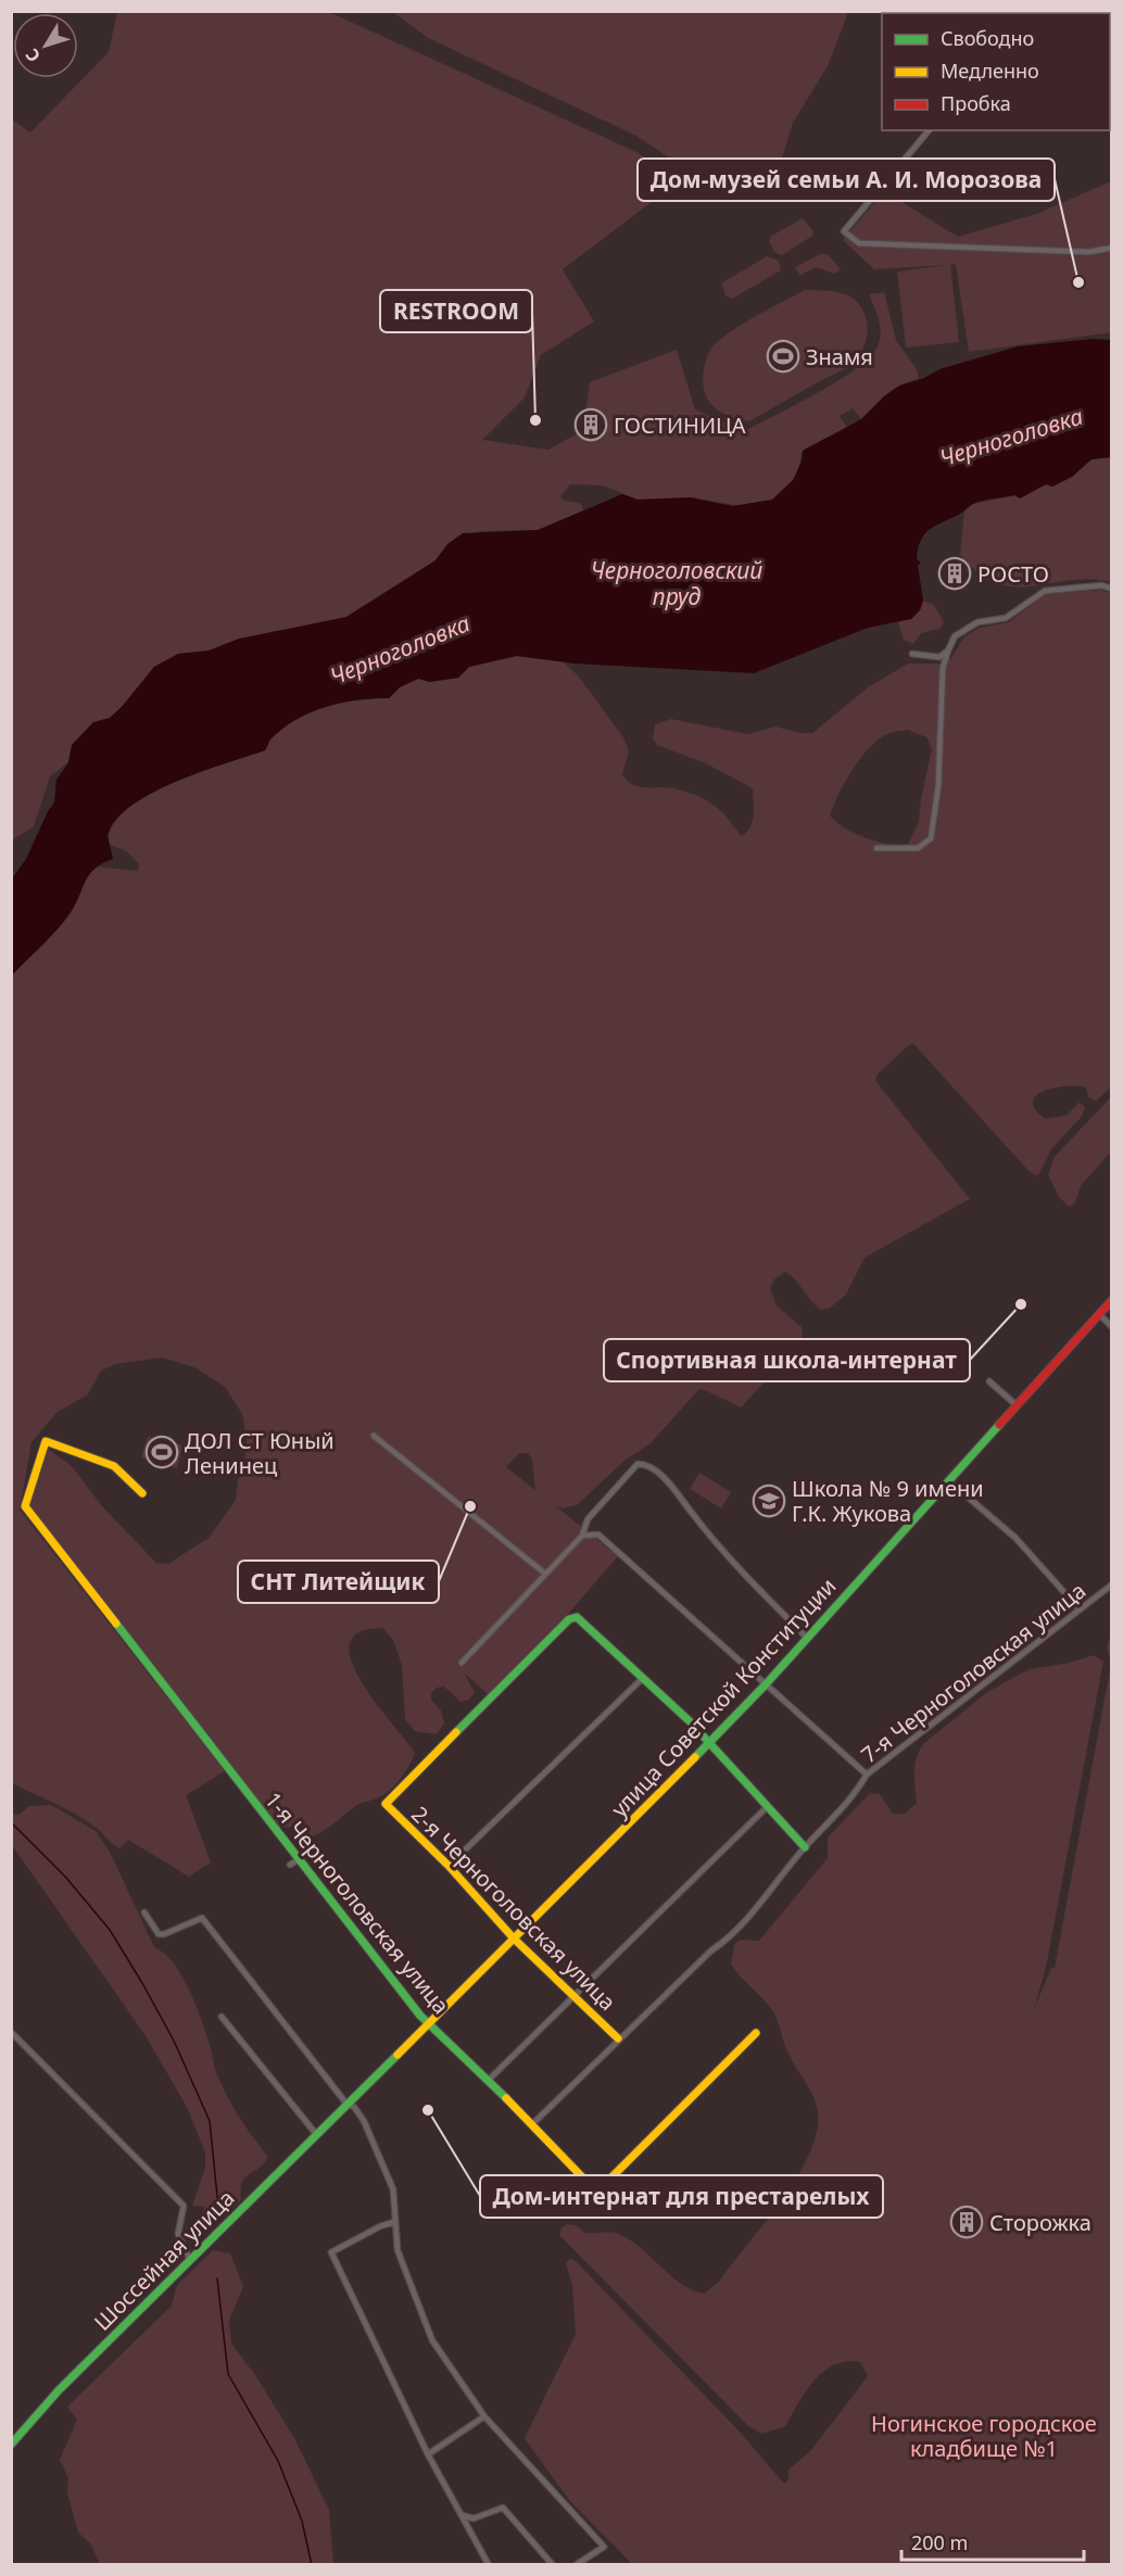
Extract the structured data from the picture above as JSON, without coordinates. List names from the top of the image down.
{
  "streets": {
    "street": [
      "7-я Черноголовская улица",
      "улица Советской Конституции",
      "1-я Черноголовская улица",
      "2-я Черноголовская улица",
      "Шоссейная улица"
    ]
  },
  "crossings": [
    ["7-я Черноголовская улица", "1-я Черноголовская улица"],
    ["7-я Черноголовская улица", "2-я Черноголовская улица"],
    ["улица Советской Конституции", "1-я Черноголовская улица"],
    ["улица Советской Конституции", "2-я Черноголовская улица"],
    ["улица Советской Конституции", "Шоссейная улица"]
  ],
  "water": ["Черноголовка", "Черноголовский пруд"],
  "parks": ["Ногинское городское кладбище №1"],
  "places": {
    "other": [
      "Дом-музей семьи А. И. Морозова",
      "RESTROOM",
      "Спортивная школа-интернат",
      "СНТ Литейщик",
      "Дом-интернат для престарелых"
    ],
    "sports": ["Знамя", "ДОЛ СТ Юный Ленинец"],
    "building": ["ГОСТИНИЦА", "РОСТО", "Сторожка"],
    "school or university": ["Школа № 9 имени Г.К. Жукова"]
  },
  "legend": ["Свободно", "Медленно", "Пробка"],
  "scale_bar": "200 m",
  "north": "bottom left"
}
